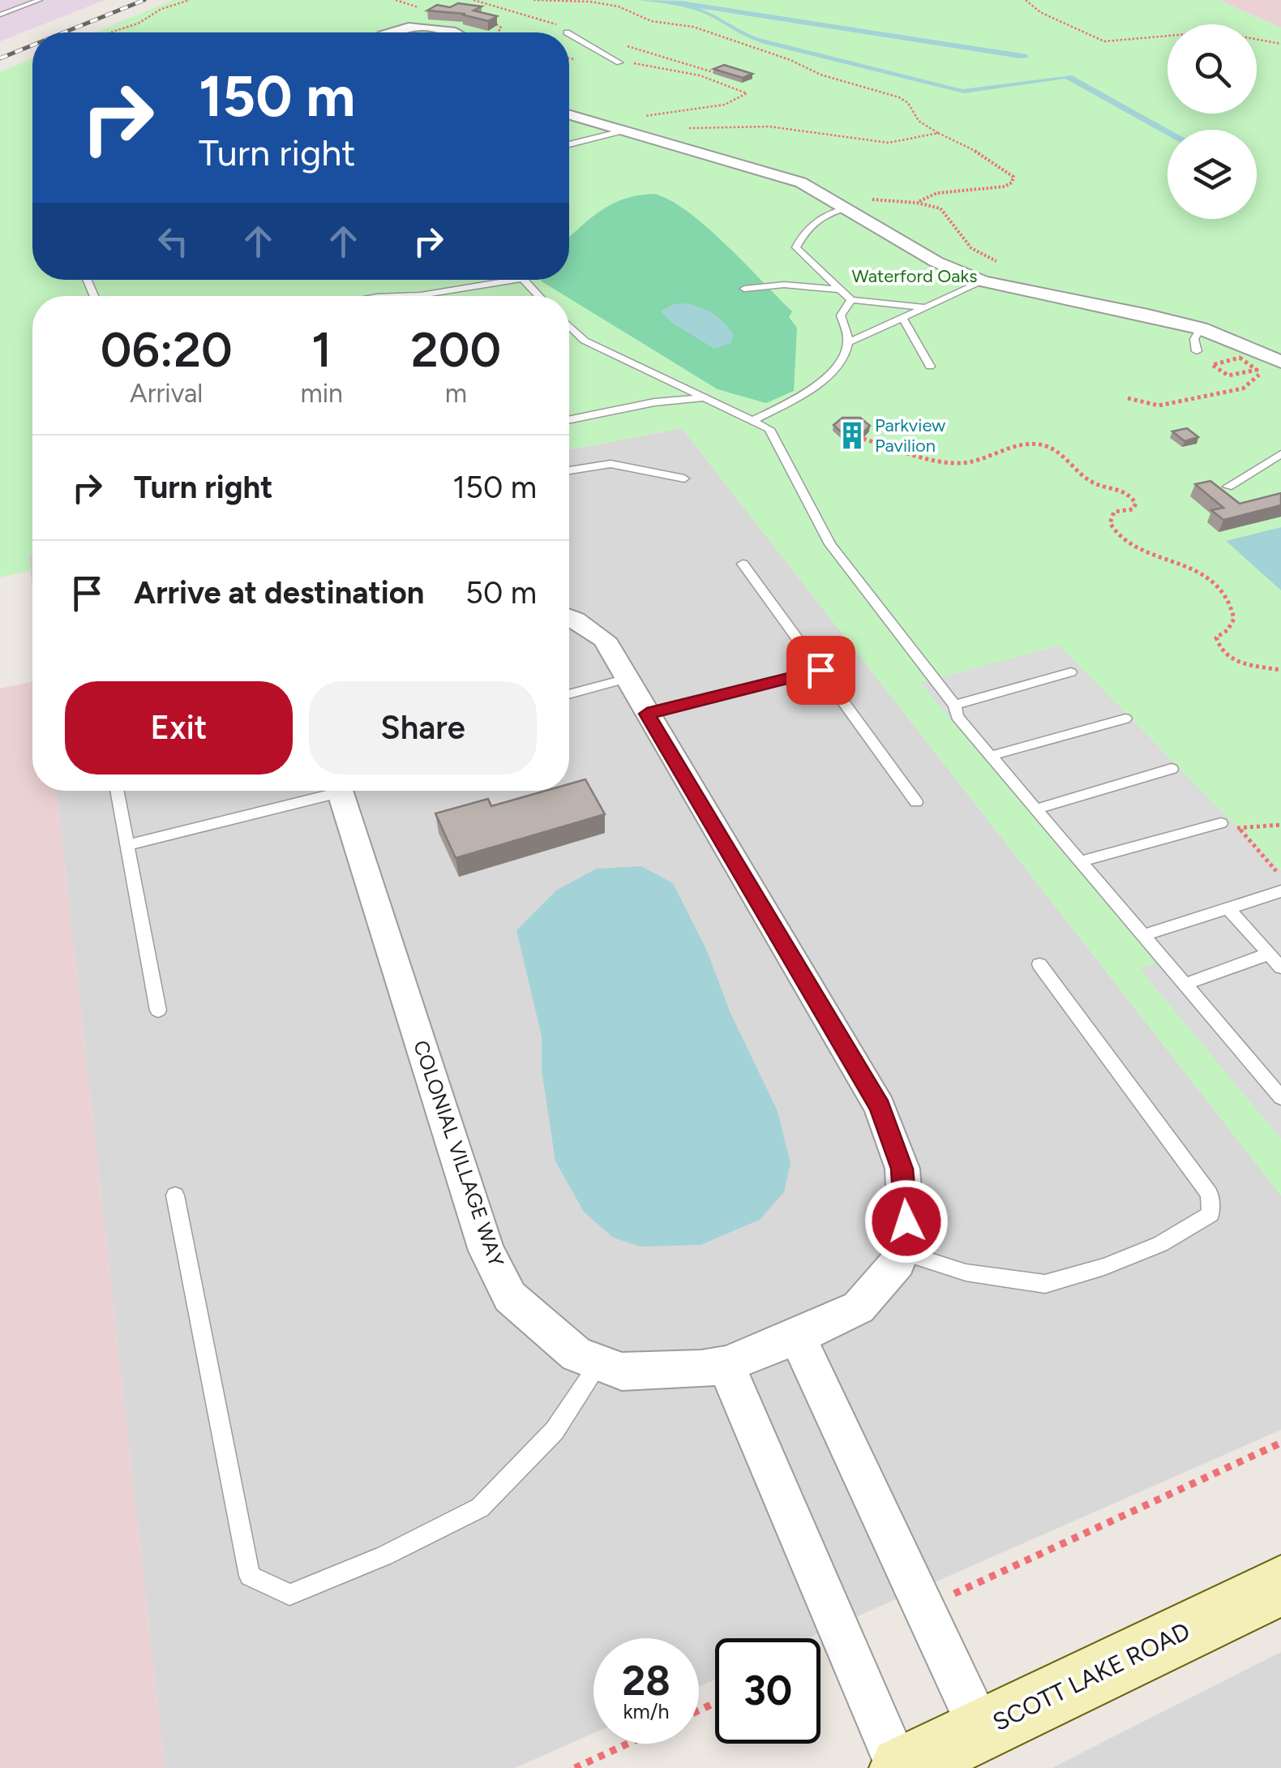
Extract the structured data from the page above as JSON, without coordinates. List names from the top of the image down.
{
  "streets": {
    "street": ["COLONIAL VILLAGE WAY", "SCOTT LAKE ROAD"]
  },
  "parks": ["Waterford Oaks"],
  "places": {
    "building": ["Parkview Pavilion"]
  },
  "page": {
    "turn": ["150 m", "Turn right"],
    "eta": [
      "06:20",
      "Arrival",
      "1",
      "min",
      "200",
      "m"
    ],
    "list": [
      {
        "name": "Turn right",
        "value": "150 m"
      },
      {
        "name": "Arrive at destination",
        "value": "50 m"
      }
    ],
    "buttons": ["Exit", "Share"],
    "speed": "28 km/h",
    "limit": "30"
  }
}
